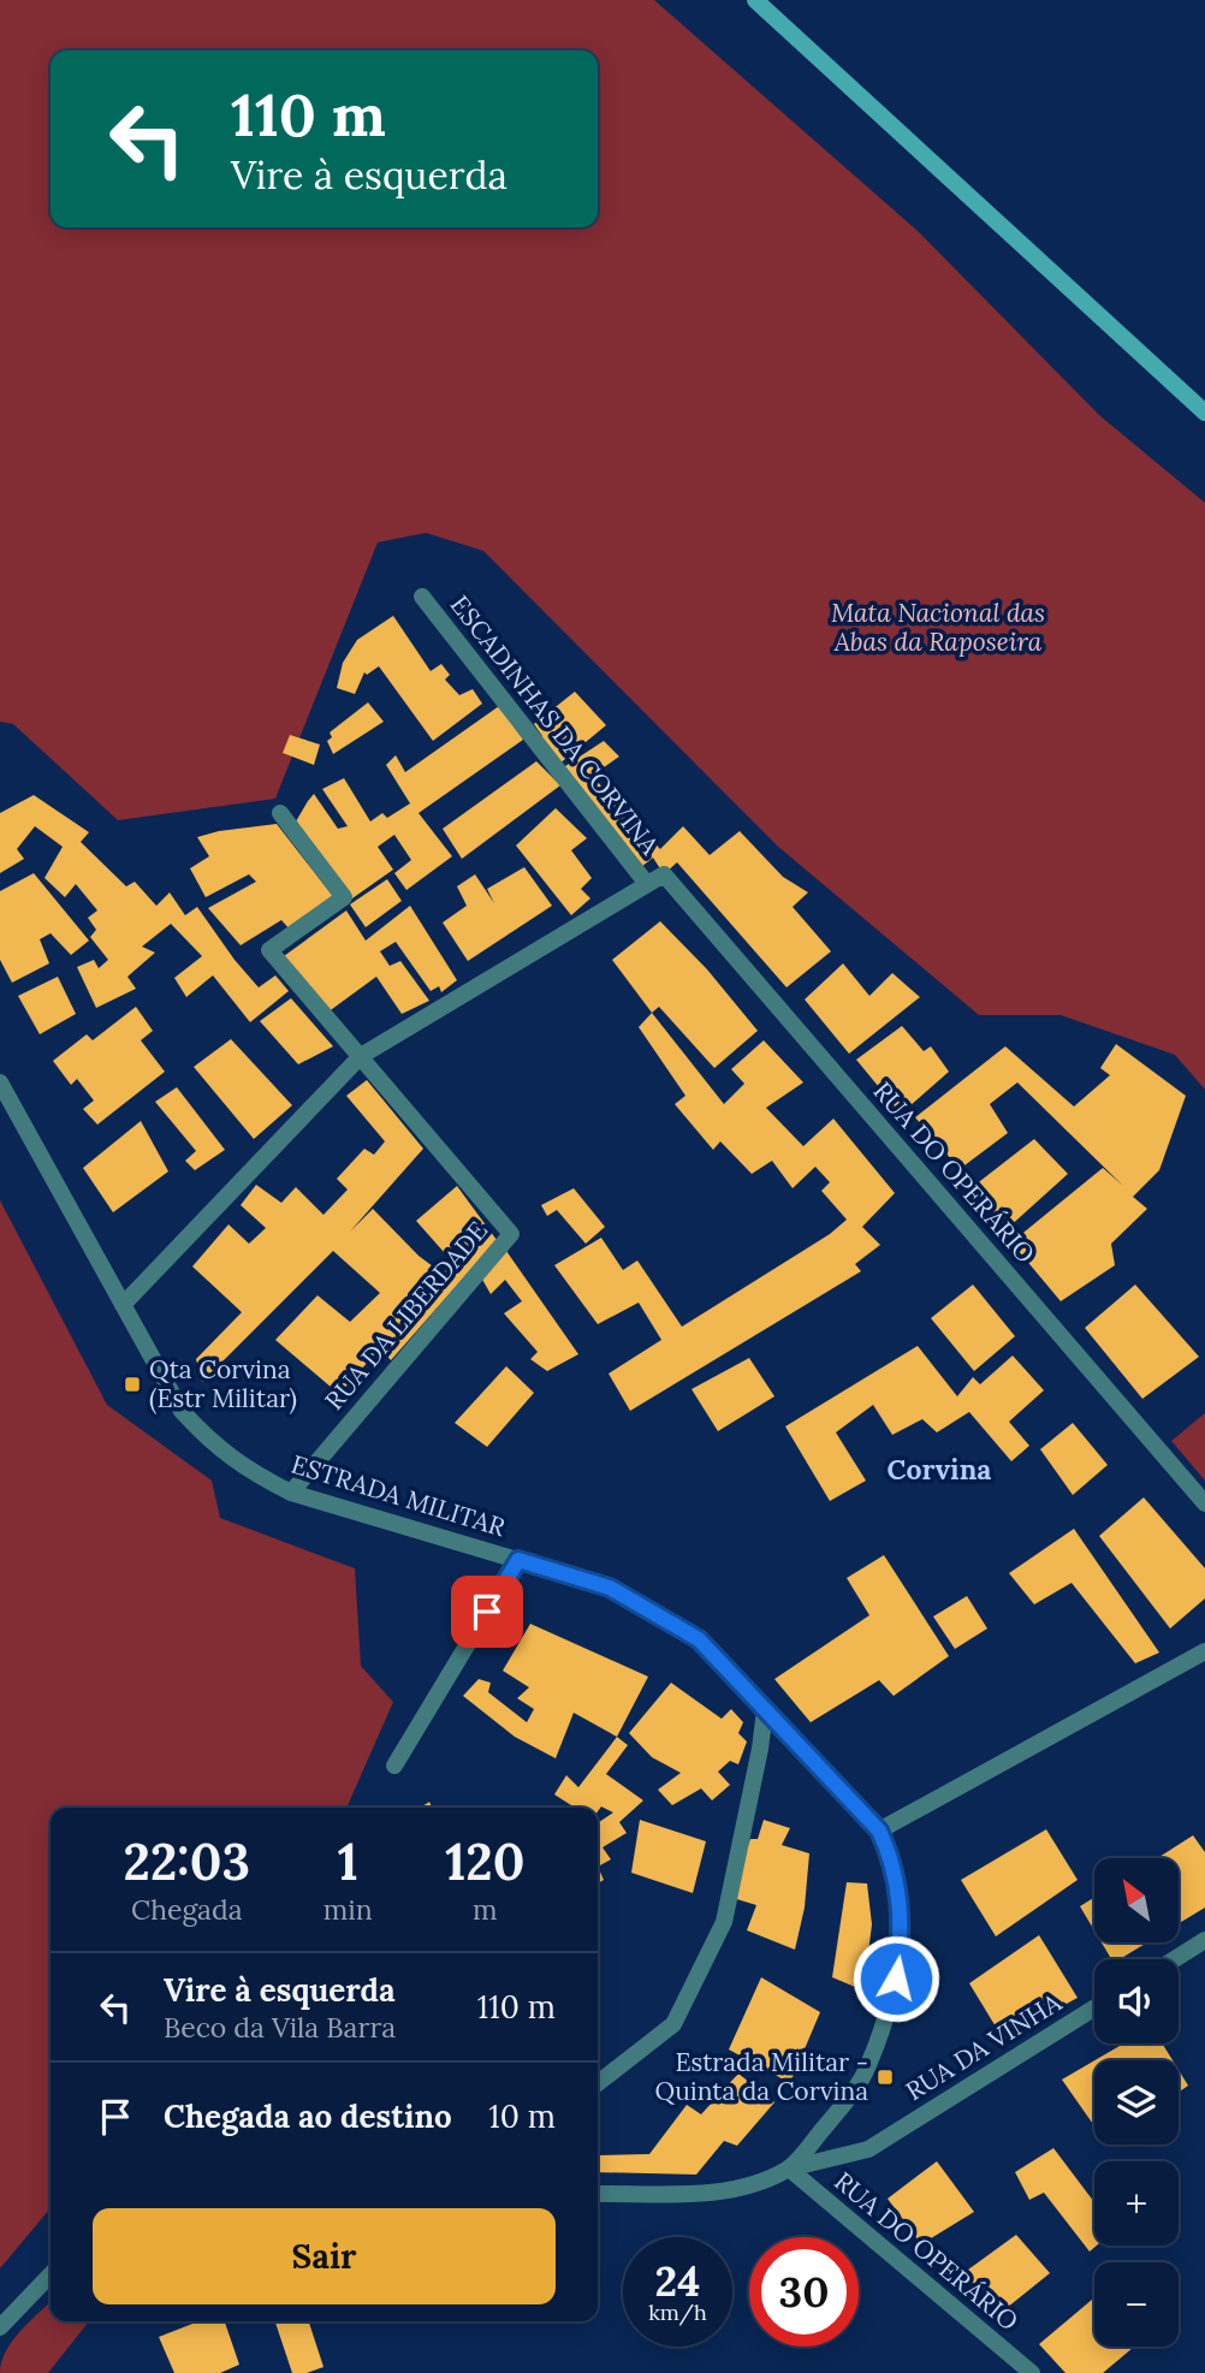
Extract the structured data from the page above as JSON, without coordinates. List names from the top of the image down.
{
  "streets": {
    "street": [
      "ESCADINHAS DA CORVINA",
      "RUA DO OPERÁRIO",
      "RUA DA LIBERDADE",
      "ESTRADA MILITAR",
      "RUA DA VINHA"
    ]
  },
  "crossings": [
    ["ESCADINHAS DA CORVINA", "RUA DO OPERÁRIO"],
    ["RUA DO OPERÁRIO", "ESTRADA MILITAR"],
    ["RUA DO OPERÁRIO", "RUA DA VINHA"],
    ["RUA DA LIBERDADE", "ESTRADA MILITAR"],
    ["ESTRADA MILITAR", "RUA DA VINHA"]
  ],
  "districts": ["Corvina"],
  "parks": ["Mata Nacional das Abas da Raposeira"],
  "places": {
    "transit": ["Qta Corvina (Estr Militar)", "Estrada Militar - Quinta da Corvina"]
  },
  "north": "top left",
  "page": {
    "turn": ["110 m", "Vire à esquerda"],
    "eta": [
      "22:03",
      "Chegada",
      "1",
      "min",
      "120",
      "m"
    ],
    "map_buttons": ["+", "−"],
    "list": [
      {
        "name": "Vire à esquerda",
        "note": "Beco da Vila Barra",
        "value": "110 m"
      },
      {
        "name": "Chegada ao destino",
        "value": "10 m"
      }
    ],
    "buttons": "Sair",
    "speed": "24 km/h",
    "limit": "30"
  }
}
